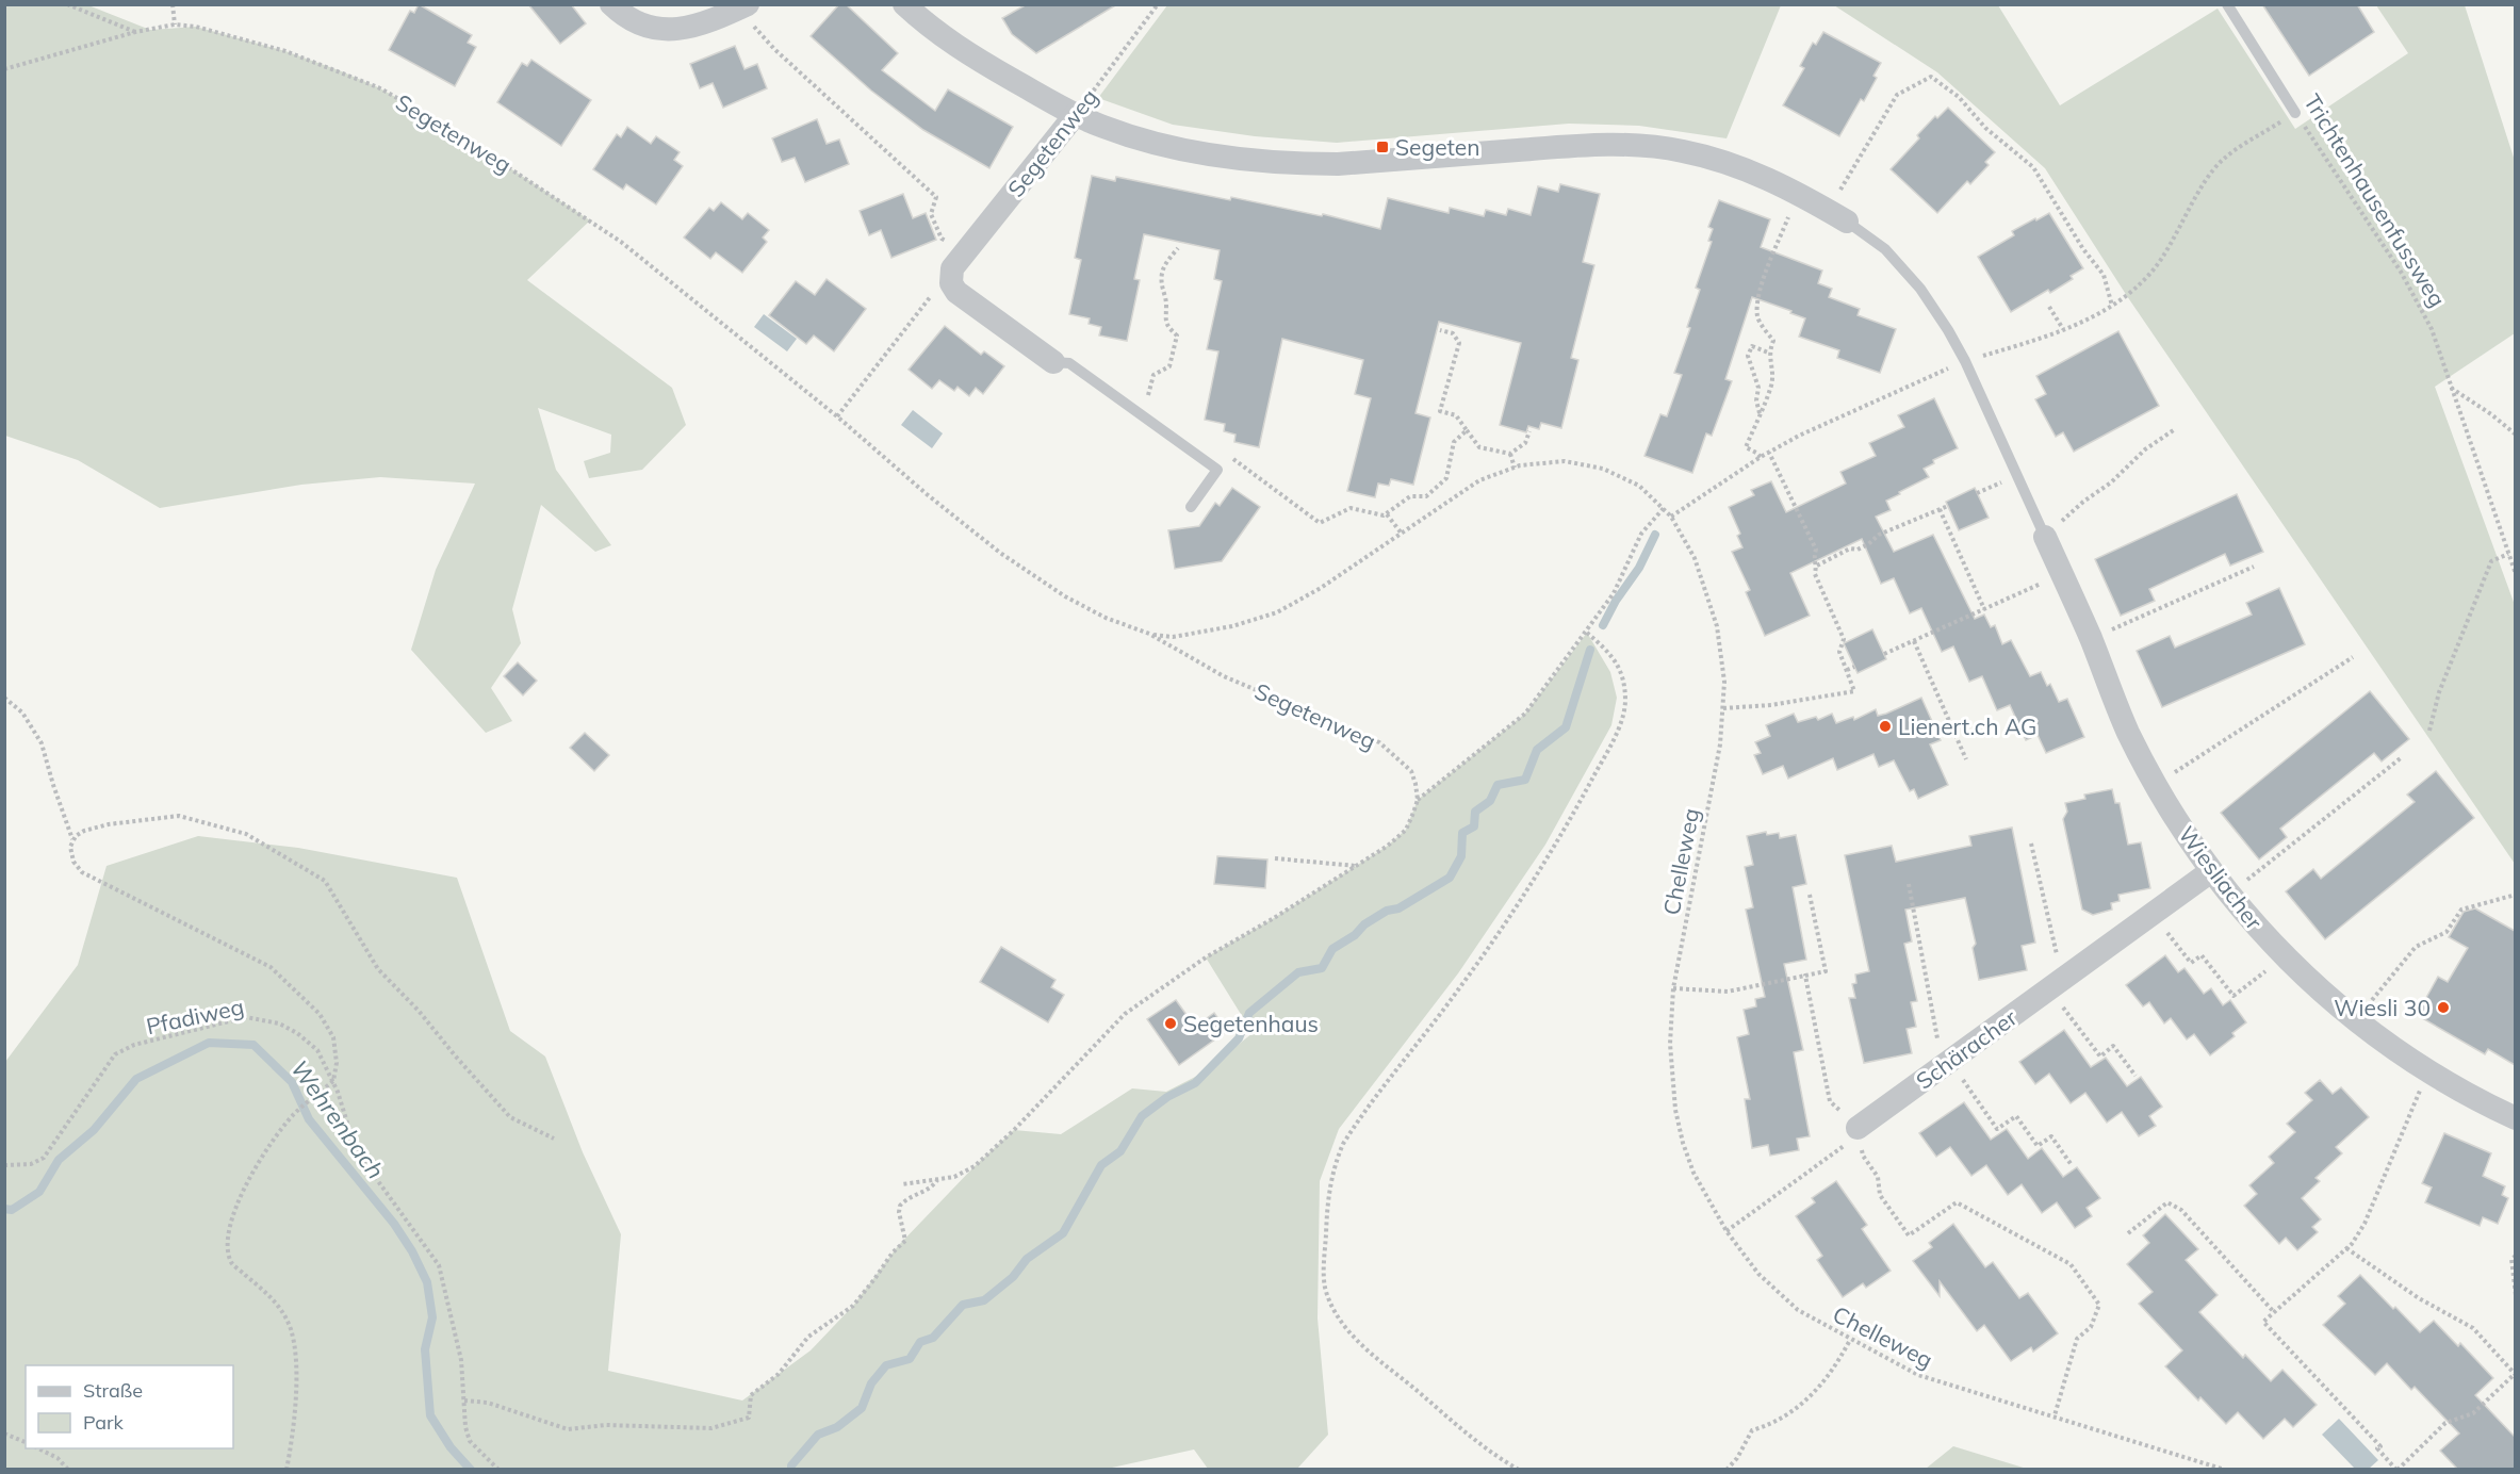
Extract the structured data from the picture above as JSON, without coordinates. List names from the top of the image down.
{
  "streets": {
    "street": ["Segetenweg", "Wiesliacher", "Schäracher"],
    "lane": ["Trichtenhausenfussweg"],
    "path": ["Chelleweg", "Pfadiweg"]
  },
  "crossings": [
    ["Segetenweg", "Chelleweg"],
    ["Wiesliacher", "Schäracher"]
  ],
  "water": ["Wehrenbach"],
  "places": {
    "transit": ["Segeten"],
    "other": ["Lienert.ch AG", "Wiesli 30", "Segetenhaus"]
  },
  "legend": ["Straße", "Park"]
}
